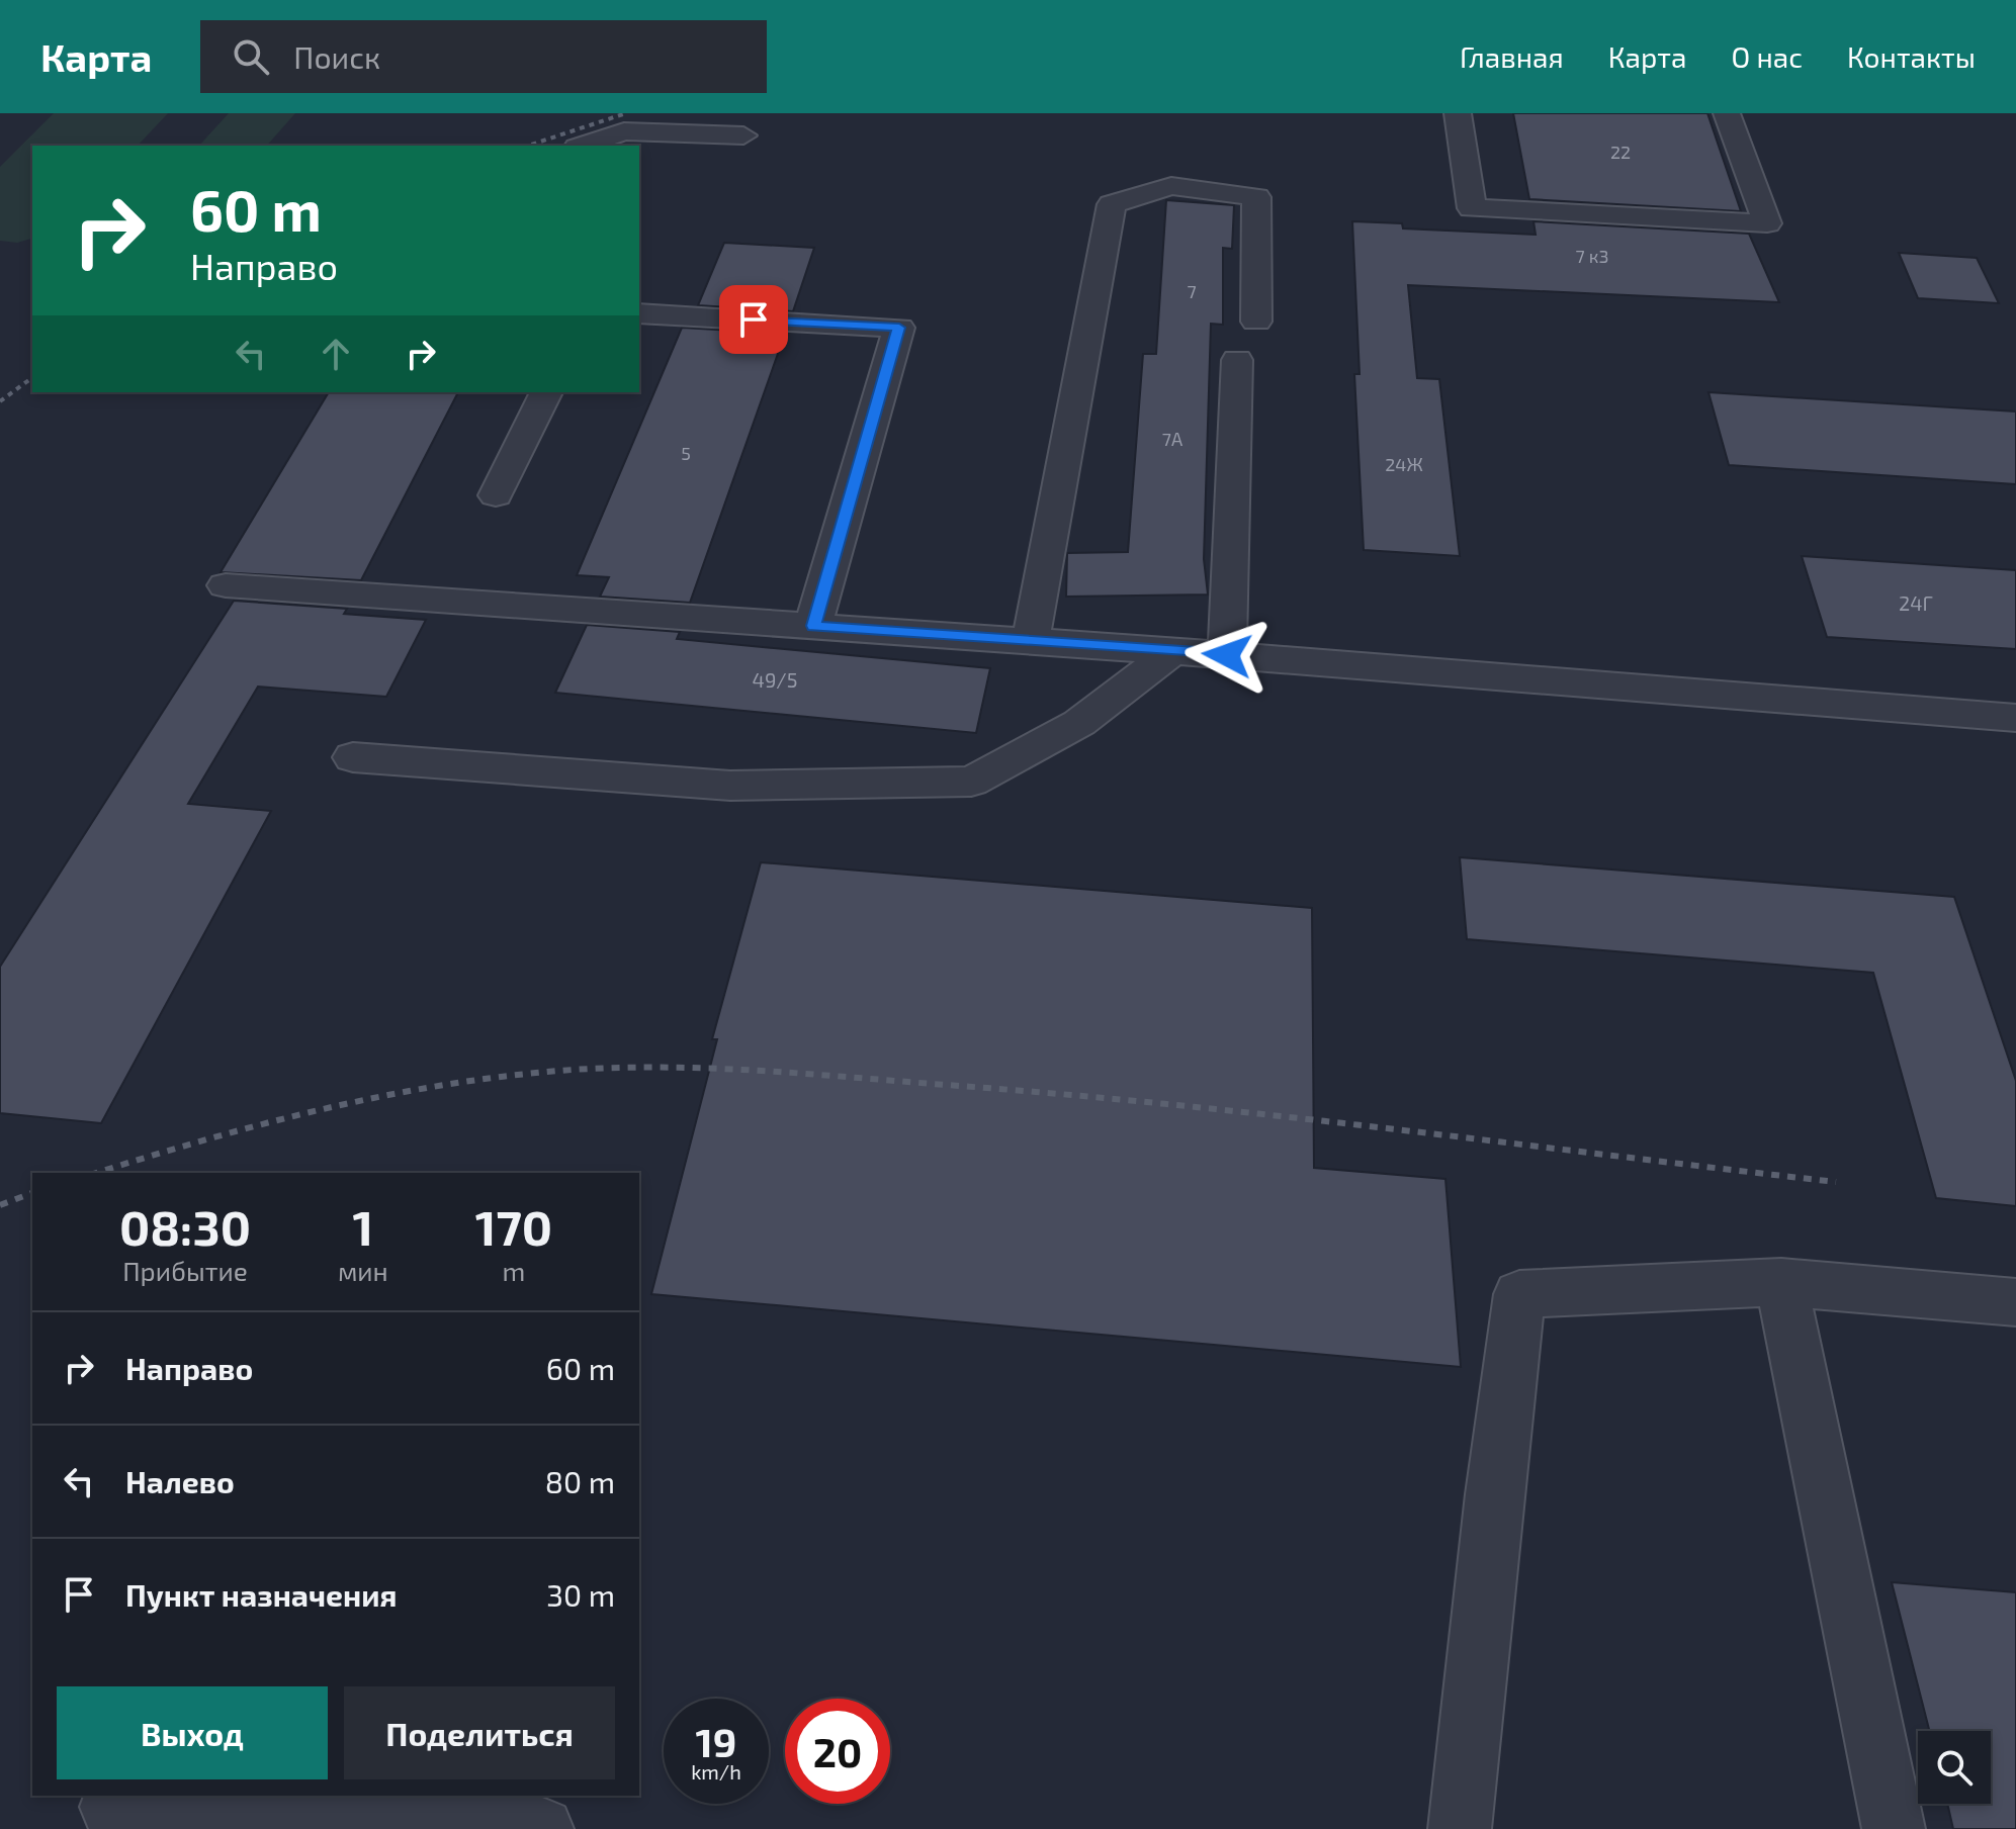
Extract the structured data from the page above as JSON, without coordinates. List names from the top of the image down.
{
  "house_numbers": [
    "22",
    "7 к3",
    "7",
    "7А",
    "5",
    "24Ж",
    "24Г",
    "49/5"
  ],
  "page": {
    "header": "Карта",
    "search": "Поиск",
    "nav": [
      "Главная",
      "Карта",
      "О нас",
      "Контакты"
    ],
    "turn": ["60 m", "Направо"],
    "eta": [
      "08:30",
      "Прибытие",
      "1",
      "мин",
      "170",
      "m"
    ],
    "list": [
      {
        "name": "Направо",
        "value": "60 m"
      },
      {
        "name": "Налево",
        "value": "80 m"
      },
      {
        "name": "Пункт назначения",
        "value": "30 m"
      }
    ],
    "buttons": ["Выход", "Поделиться"],
    "speed": "19 km/h",
    "limit": "20"
  }
}
